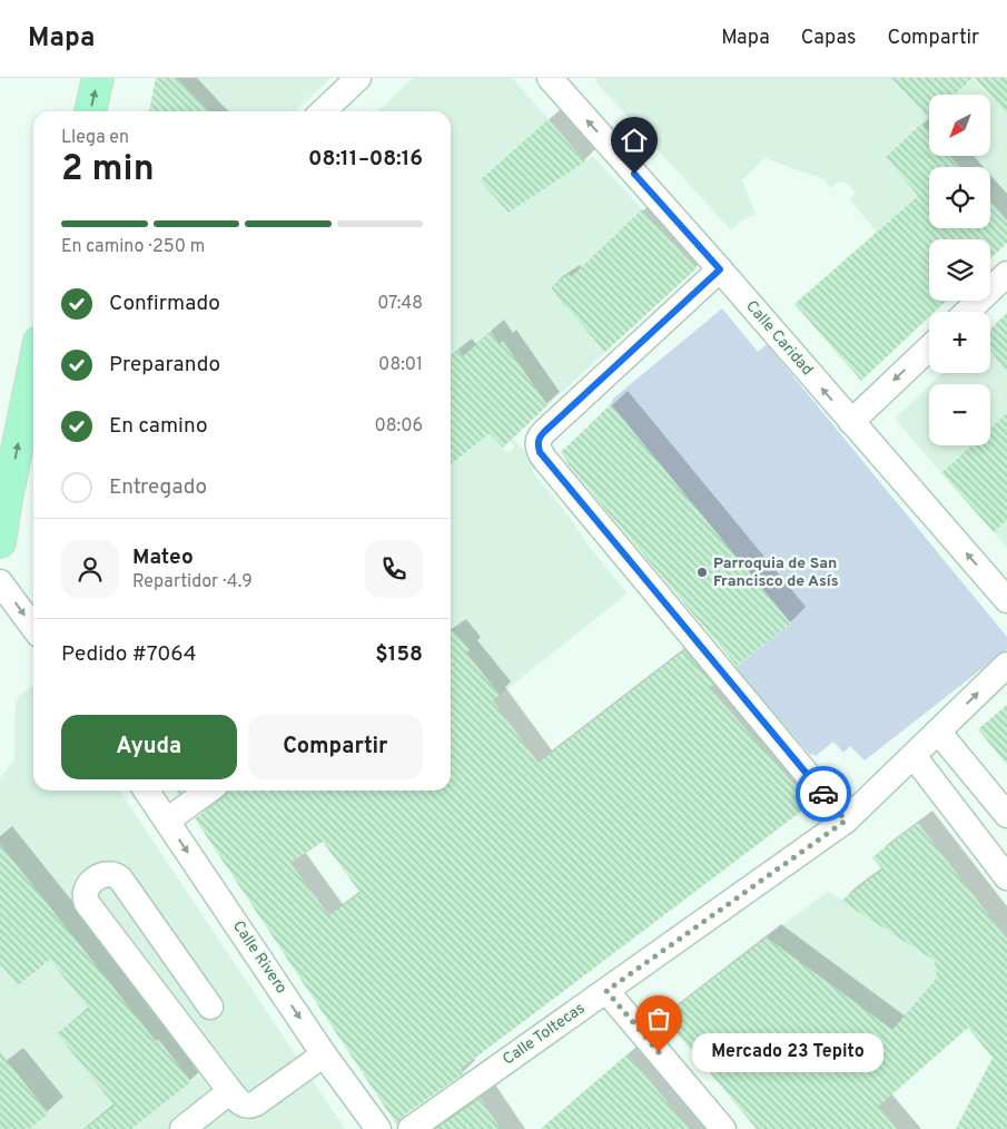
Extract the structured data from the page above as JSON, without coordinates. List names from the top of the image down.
{
  "streets": {
    "street": ["Calle Caridad", "Calle Rivero", "Calle Toltecas"]
  },
  "one_way": ["Calle Caridad", "Calle Rivero"],
  "places": ["Parroquia de San Francisco de Asís", "Mercado 23 Tepito"],
  "north": "bottom left",
  "page": {
    "header": "Mapa",
    "nav": ["Mapa", "Capas", "Compartir"],
    "map_buttons": ["+", "−"],
    "heading": ["2 min", "Llega en", "08:11–08:16"],
    "panel": [
      "Mateo",
      "Repartidor · 4.9",
      "Pedido #7064",
      "$158"
    ],
    "bar": "En camino · 250 m",
    "list": [
      ["Confirmado", "07:48"],
      ["Preparando", "08:01"],
      ["En camino", "08:06"],
      "Entregado"
    ],
    "buttons": ["Ayuda", "Compartir"],
    "bubble": "Mercado 23 Tepito"
  }
}
